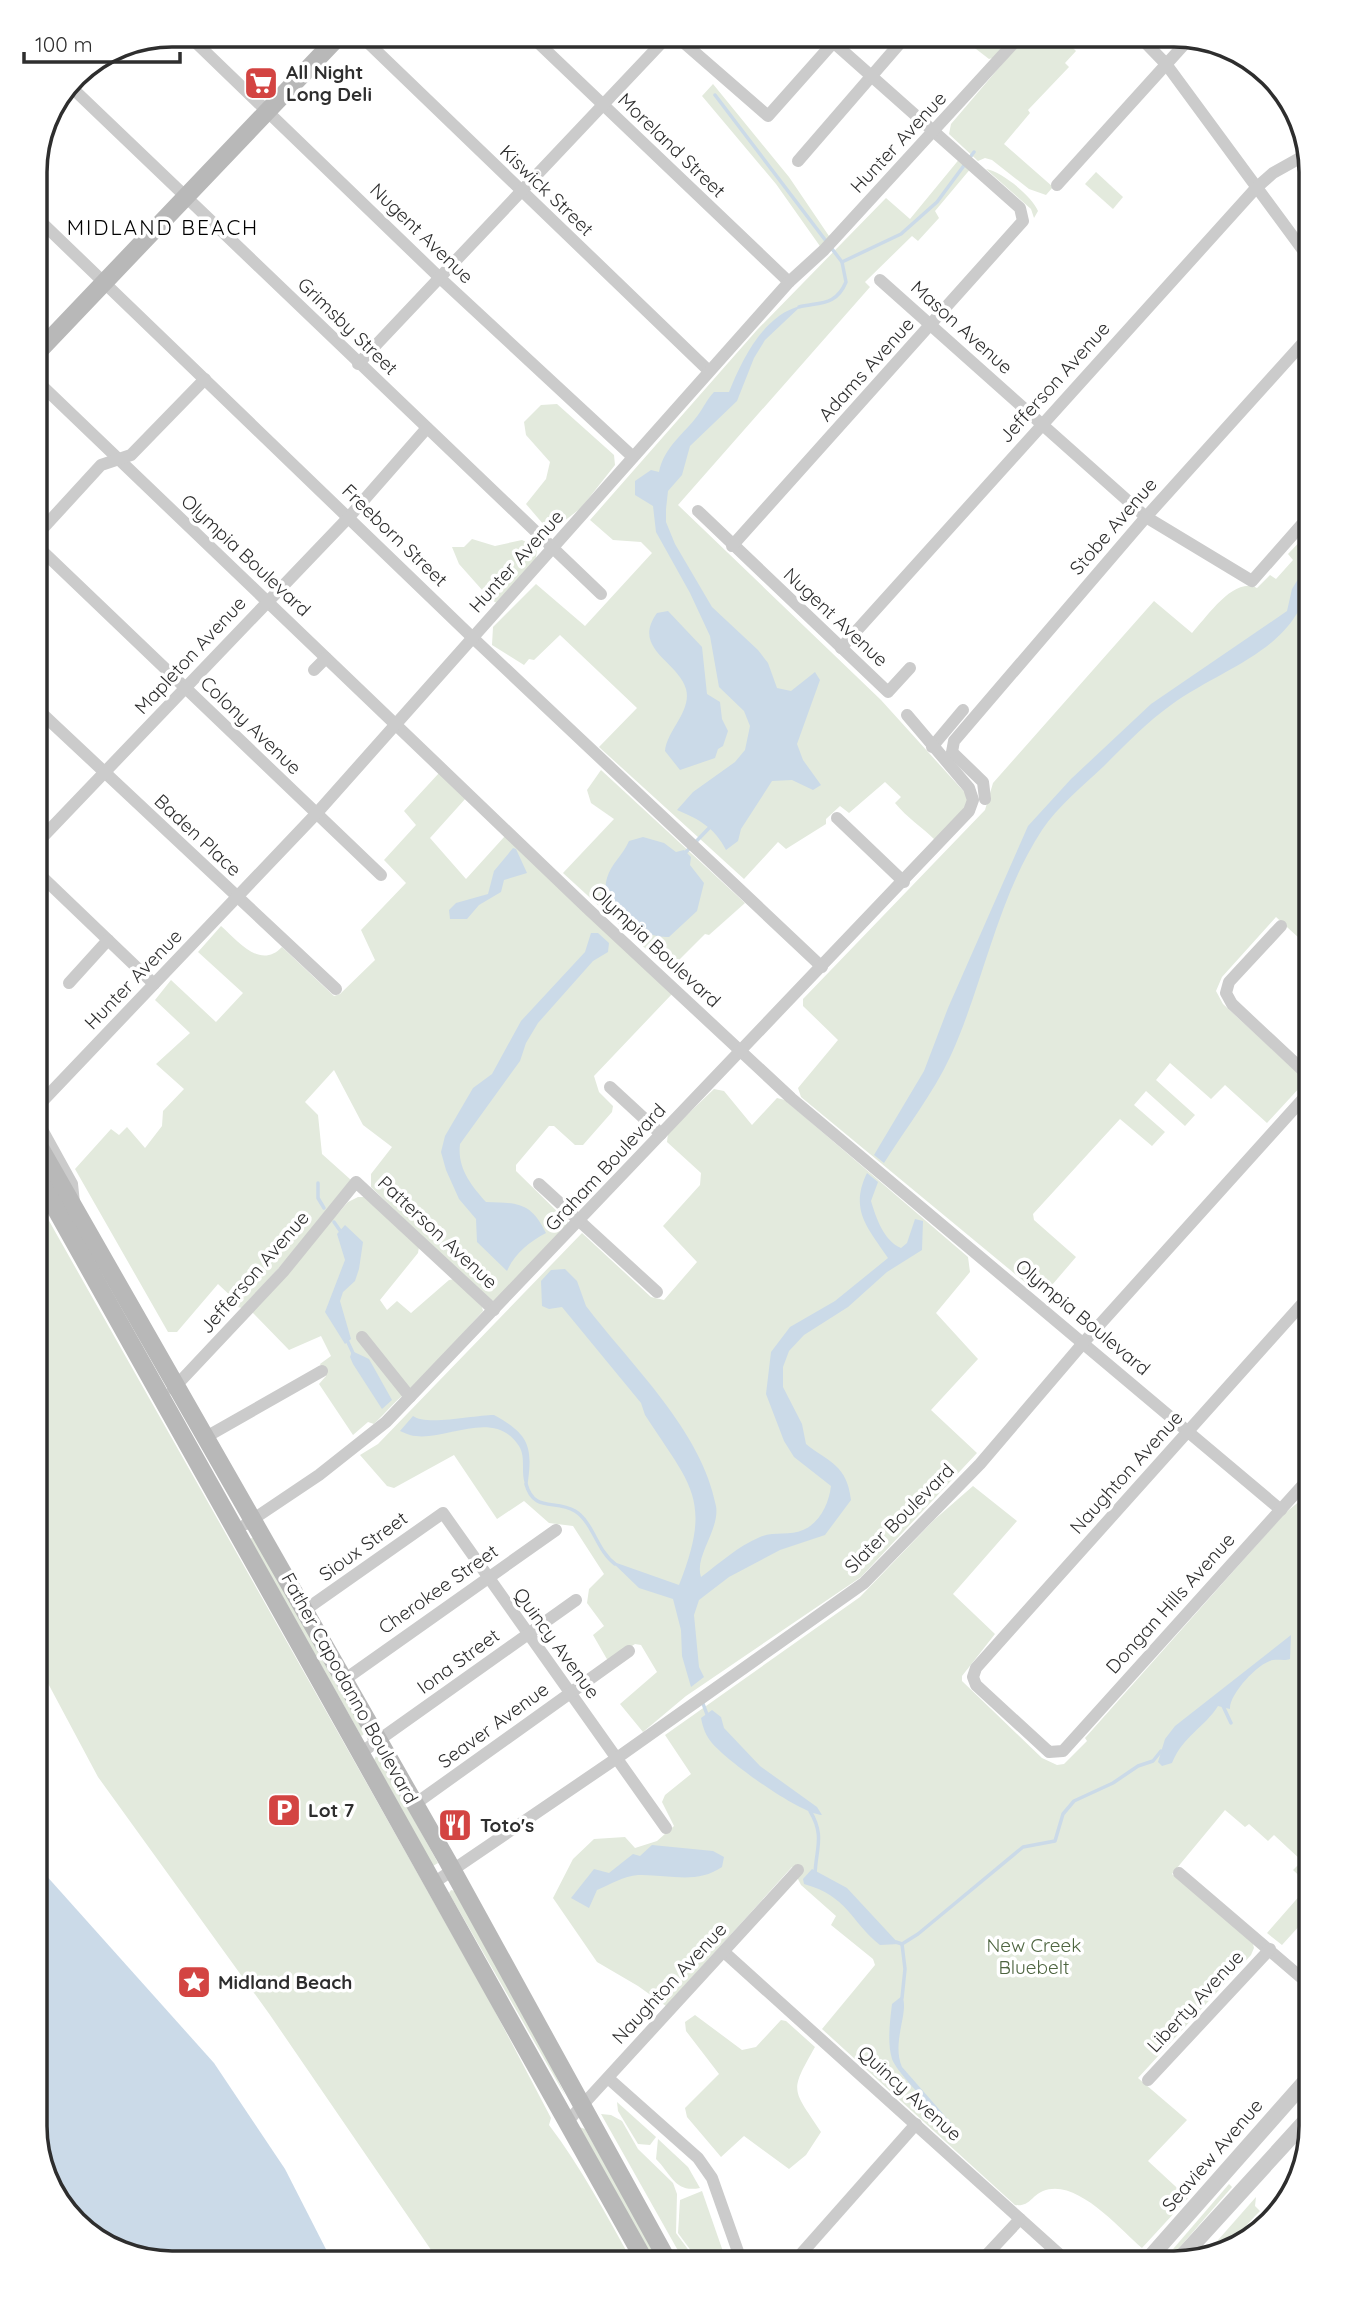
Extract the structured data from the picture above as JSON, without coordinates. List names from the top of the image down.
{
  "streets": {
    "main road": ["Father Capodanno Boulevard"],
    "street": [
      "Hunter Avenue",
      "Moreland Street",
      "Kiswick Street",
      "Nugent Avenue",
      "Grimsby Street",
      "Mason Avenue",
      "Adams Avenue",
      "Jefferson Avenue",
      "Stobe Avenue",
      "Freeborn Street",
      "Olympia Boulevard",
      "Mapleton Avenue",
      "Colony Avenue",
      "Baden Place",
      "Graham Boulevard",
      "Patterson Avenue",
      "Naughton Avenue",
      "Slater Boulevard",
      "Sioux Street",
      "Cherokee Street",
      "Dongan Hills Avenue",
      "Quincy Avenue",
      "Iona Street",
      "Seaver Avenue",
      "Liberty Avenue",
      "Seaview Avenue"
    ]
  },
  "crossings": [
    ["Hunter Avenue", "Moreland Street"],
    ["Hunter Avenue", "Kiswick Street"],
    ["Hunter Avenue", "Nugent Avenue"],
    ["Hunter Avenue", "Grimsby Street"],
    ["Hunter Avenue", "Adams Avenue"],
    ["Hunter Avenue", "Freeborn Street"],
    ["Hunter Avenue", "Olympia Boulevard"],
    ["Hunter Avenue", "Colony Avenue"],
    ["Hunter Avenue", "Baden Place"],
    ["Nugent Avenue", "Adams Avenue"],
    ["Nugent Avenue", "Jefferson Avenue"],
    ["Grimsby Street", "Mapleton Avenue"],
    ["Mason Avenue", "Adams Avenue"],
    ["Mason Avenue", "Jefferson Avenue"],
    ["Mason Avenue", "Stobe Avenue"],
    ["Jefferson Avenue", "Patterson Avenue"],
    ["Jefferson Avenue", "Father Capodanno Boulevard"],
    ["Stobe Avenue", "Graham Boulevard"],
    ["Freeborn Street", "Mapleton Avenue"],
    ["Freeborn Street", "Graham Boulevard"],
    ["Olympia Boulevard", "Mapleton Avenue"],
    ["Olympia Boulevard", "Graham Boulevard"],
    ["Olympia Boulevard", "Naughton Avenue"],
    ["Olympia Boulevard", "Slater Boulevard"],
    ["Olympia Boulevard", "Dongan Hills Avenue"],
    ["Mapleton Avenue", "Colony Avenue"],
    ["Mapleton Avenue", "Baden Place"],
    ["Graham Boulevard", "Patterson Avenue"],
    ["Graham Boulevard", "Father Capodanno Boulevard"],
    ["Naughton Avenue", "Dongan Hills Avenue"],
    ["Naughton Avenue", "Quincy Avenue"],
    ["Naughton Avenue", "Father Capodanno Boulevard"],
    ["Slater Boulevard", "Quincy Avenue"],
    ["Slater Boulevard", "Father Capodanno Boulevard"],
    ["Sioux Street", "Quincy Avenue"],
    ["Sioux Street", "Father Capodanno Boulevard"],
    ["Cherokee Street", "Quincy Avenue"],
    ["Cherokee Street", "Father Capodanno Boulevard"],
    ["Quincy Avenue", "Iona Street"],
    ["Quincy Avenue", "Seaver Avenue"],
    ["Iona Street", "Father Capodanno Boulevard"],
    ["Father Capodanno Boulevard", "Seaver Avenue"]
  ],
  "districts": ["MIDLAND BEACH"],
  "parks": ["New Creek Bluebelt"],
  "places": {
    "supermarket": ["All Night Long Deli"],
    "parking": ["Lot 7"],
    "restaurant": ["Toto's"],
    "place": ["Midland Beach"]
  },
  "scale_bar": "100 m"
}
